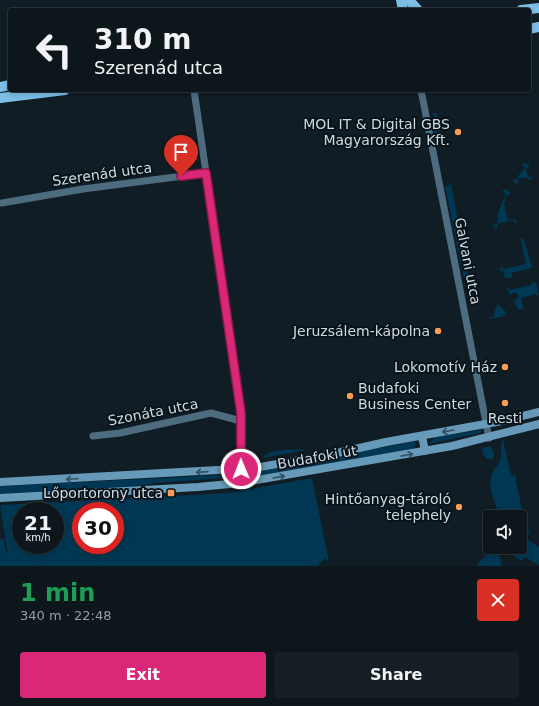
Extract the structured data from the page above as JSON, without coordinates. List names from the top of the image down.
{
  "streets": {
    "main road": ["Budafoki út"],
    "street": ["Szerenád utca", "Galvani utca", "Szonáta utca"]
  },
  "crossings": [
    ["Galvani utca", "Budafoki út"]
  ],
  "places": {
    "other": [
      "MOL IT & Digital GBS Magyarország Kft.",
      "Jeruzsálem-kápolna",
      "Lokomotív Ház",
      "Budafoki Business Center",
      "Resti",
      "Hintőanyag-tároló telephely"
    ],
    "transit": ["Lőportorony utca"]
  },
  "page": {
    "turn": ["310 m", "Szerenád utca"],
    "speed": "21 km/h",
    "limit": "30",
    "heading": ["1 min", "340 m · 22:48"],
    "buttons": ["Exit", "Share"]
  }
}
